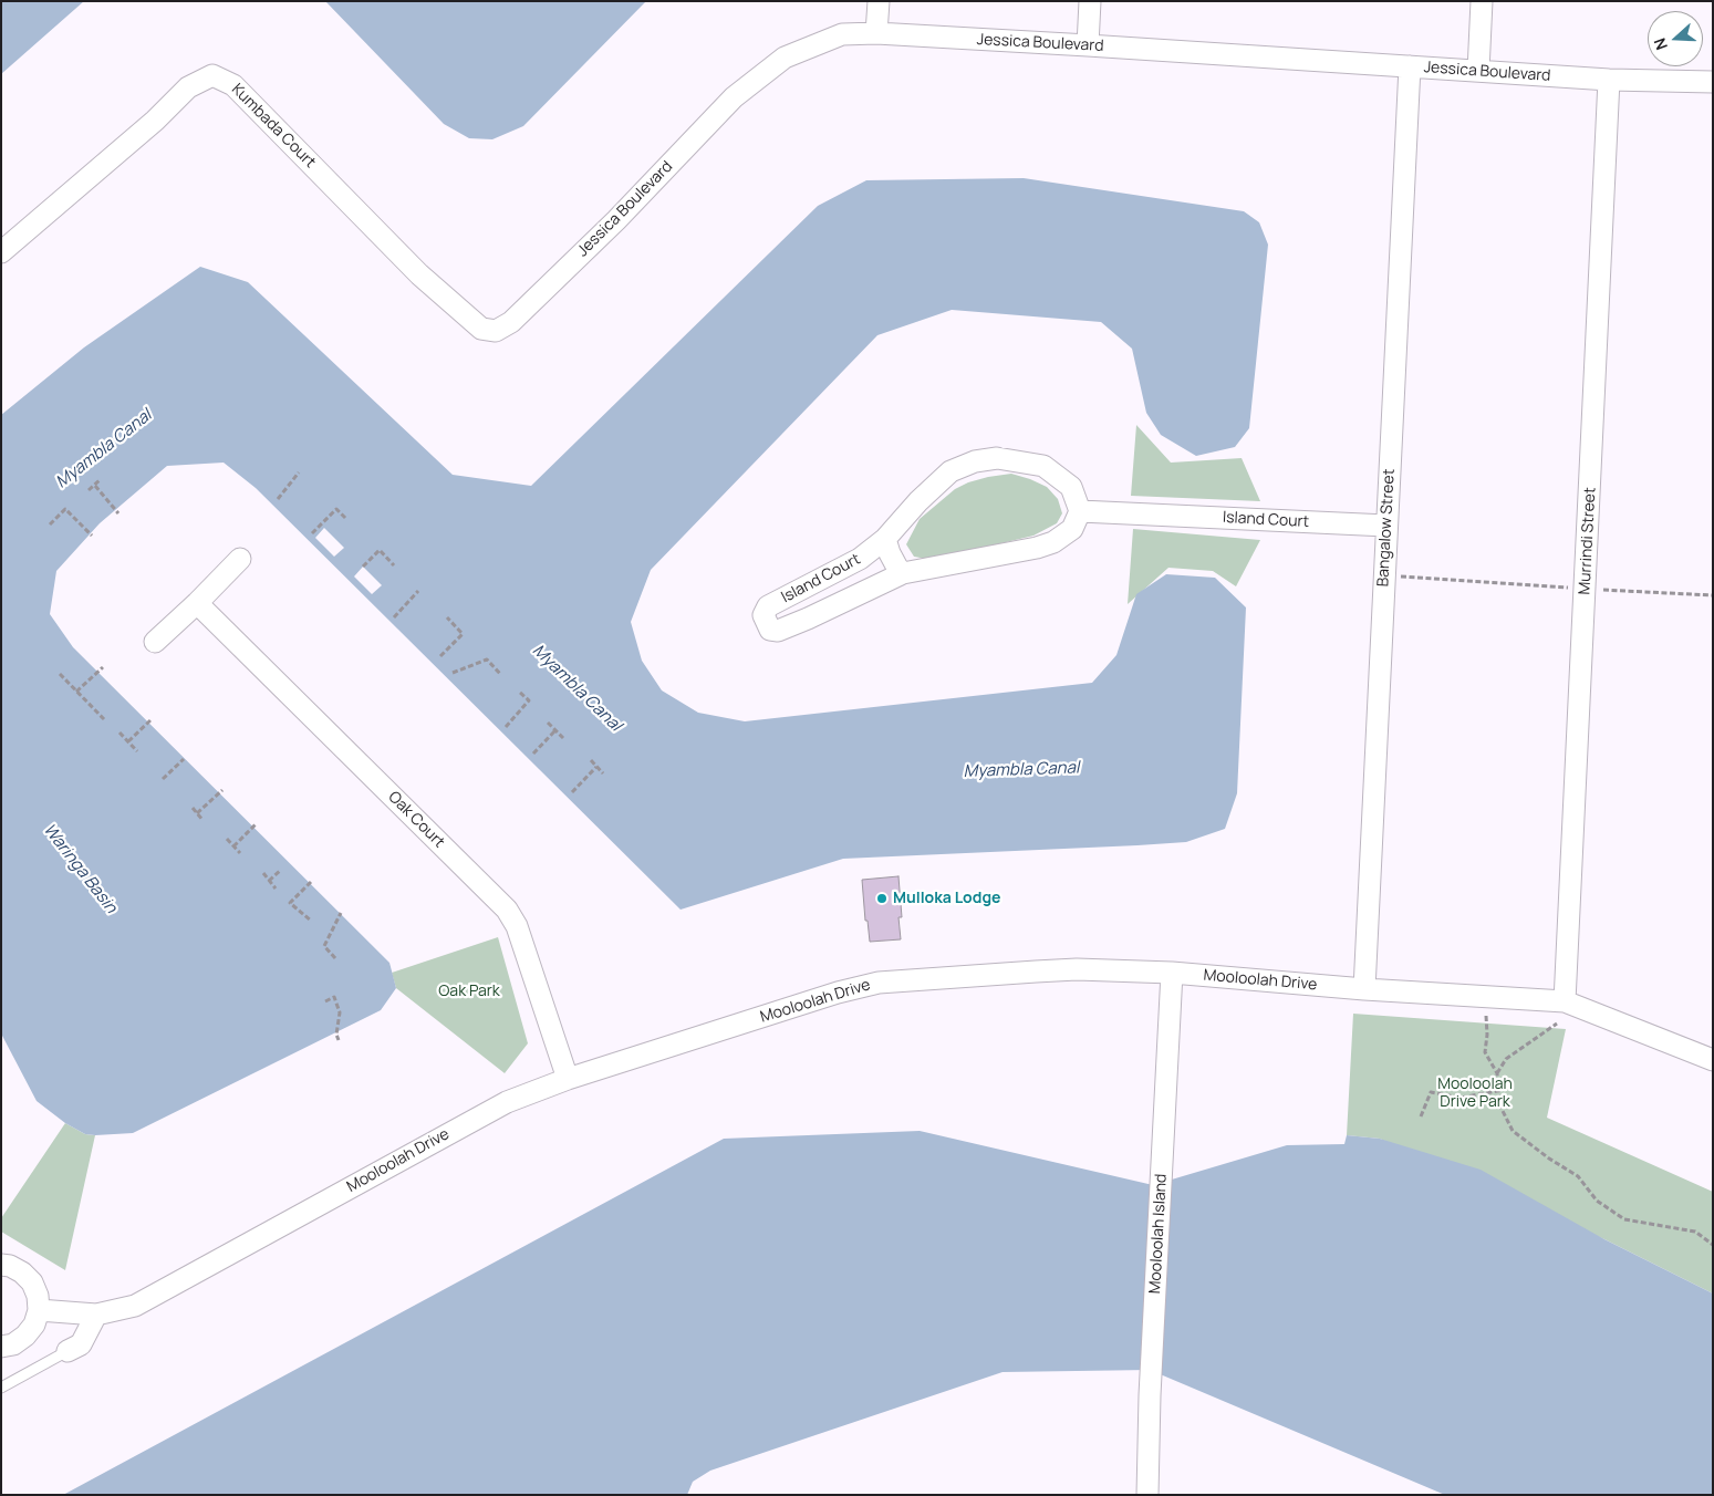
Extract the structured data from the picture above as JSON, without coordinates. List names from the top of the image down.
{
  "streets": {
    "street": [
      "Jessica Boulevard",
      "Kumbada Court",
      "Island Court",
      "Bangalow Street",
      "Murrindi Street",
      "Oak Court",
      "Mooloolah Drive",
      "Mooloolah Island"
    ]
  },
  "crossings": [
    ["Jessica Boulevard", "Kumbada Court"],
    ["Jessica Boulevard", "Bangalow Street"],
    ["Jessica Boulevard", "Murrindi Street"],
    ["Island Court", "Bangalow Street"],
    ["Bangalow Street", "Mooloolah Drive"],
    ["Murrindi Street", "Mooloolah Drive"],
    ["Oak Court", "Mooloolah Drive"],
    ["Mooloolah Drive", "Mooloolah Island"]
  ],
  "water": ["Myambla Canal", "Waringa Basin"],
  "parks": ["Oak Park", "Mooloolah Drive Park"],
  "places": ["Mulloka Lodge"],
  "north": "left"
}
